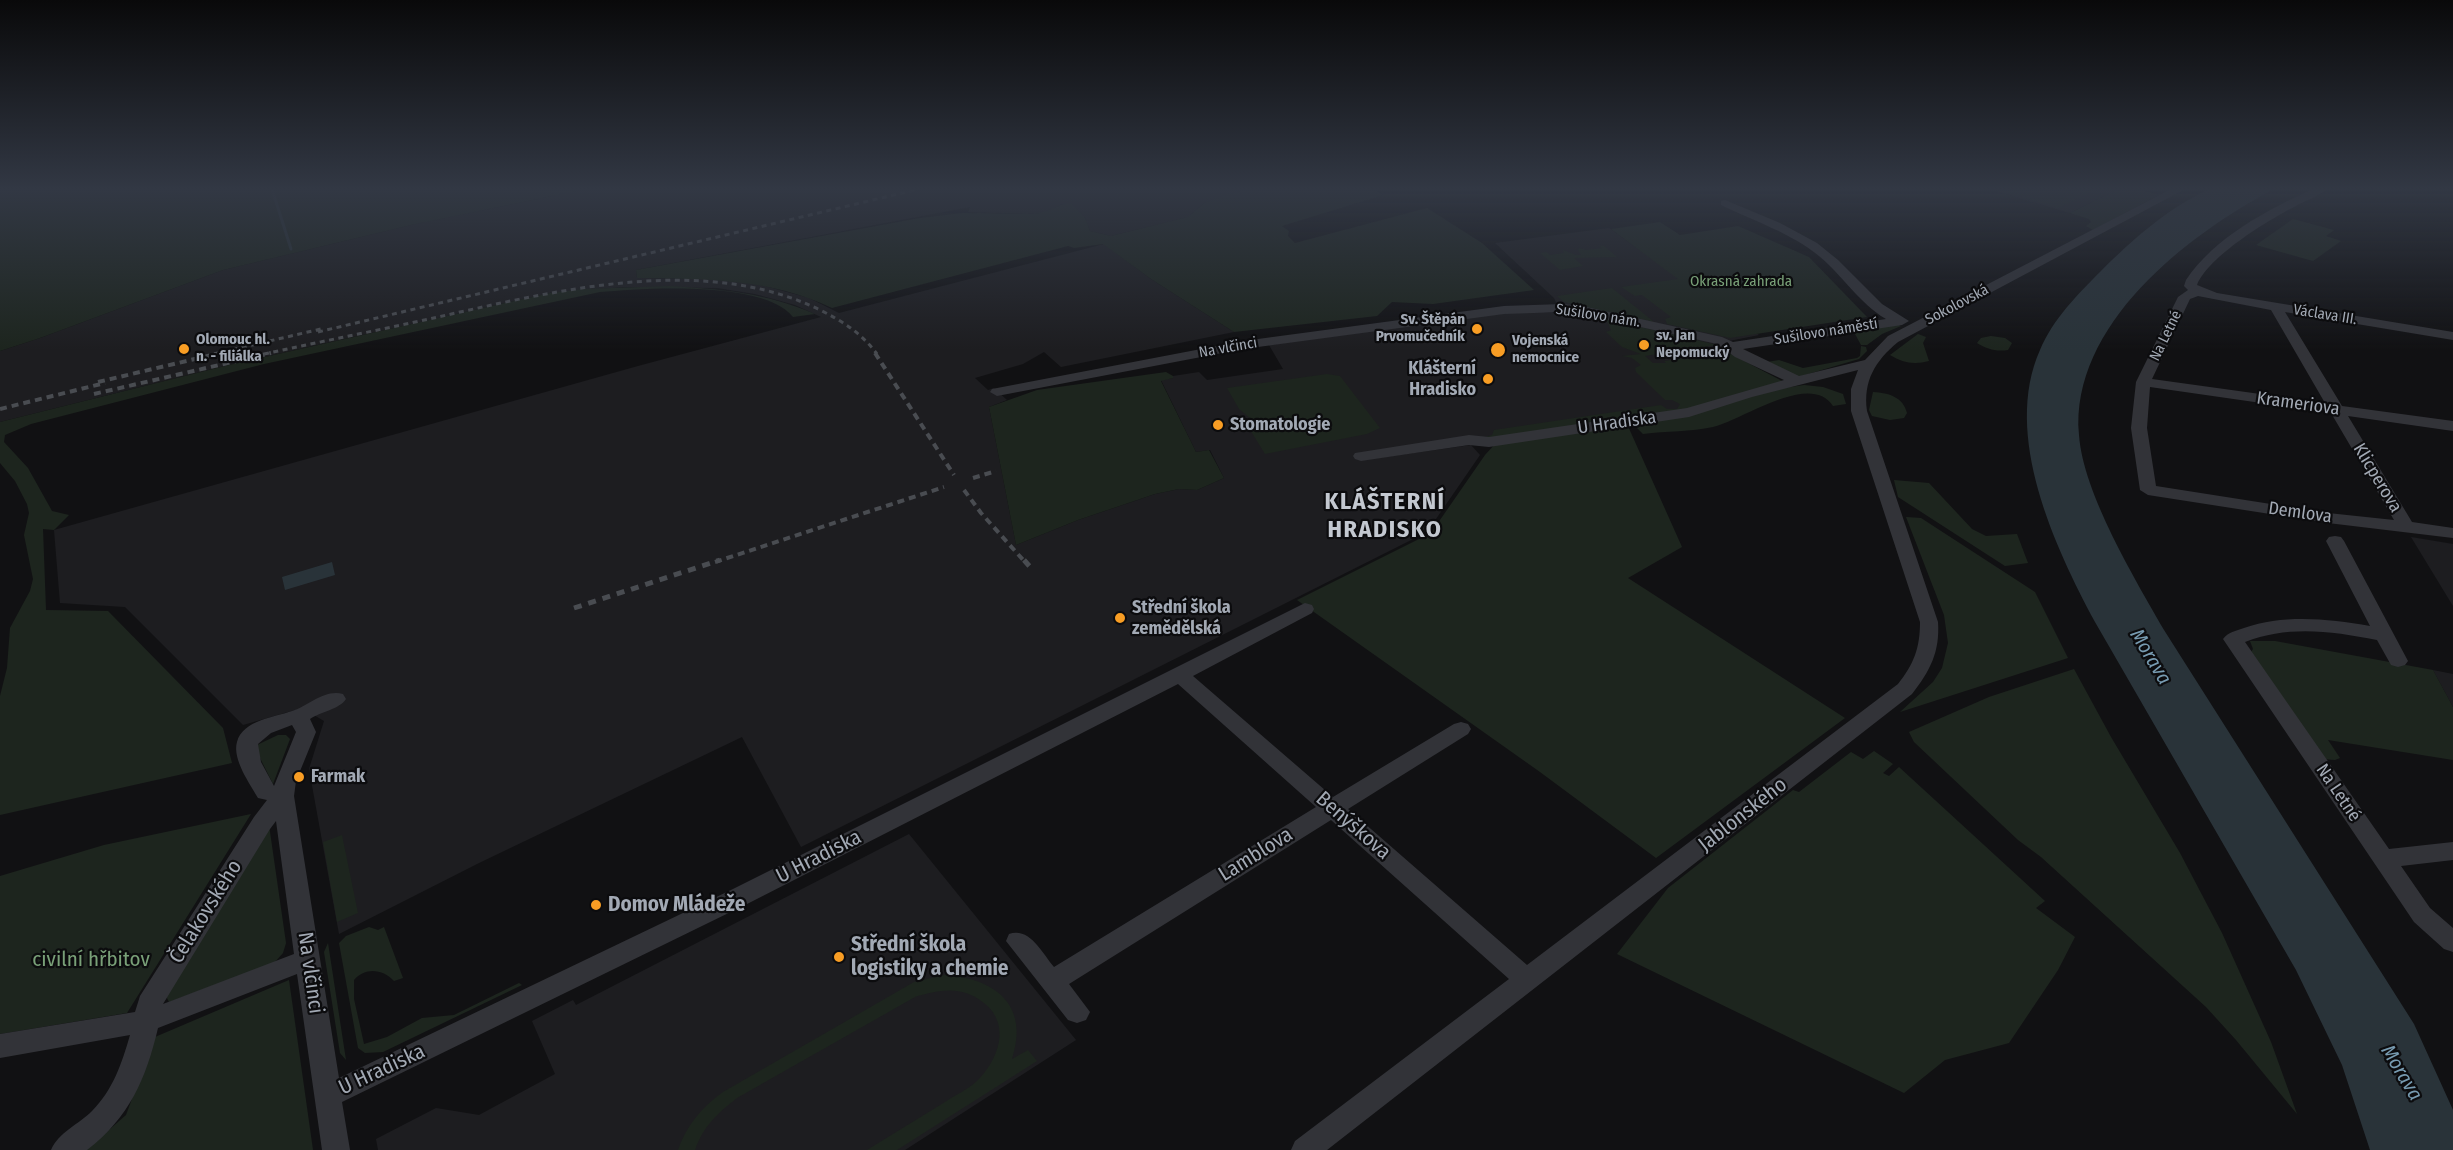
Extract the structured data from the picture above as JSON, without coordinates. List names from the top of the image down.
{
  "streets": {
    "street": [
      "Sokolovská",
      "Václava III.",
      "Sušilovo nám.",
      "Sušilovo náměstí",
      "Na Letné",
      "Na vlčinci",
      "Krameriova",
      "U Hradiska",
      "Klicperova",
      "Demlova",
      "Jablonského",
      "Benýškova",
      "Lamblova",
      "Čelakovského"
    ]
  },
  "crossings": [
    ["Sokolovská", "Sušilovo náměstí"],
    ["Sokolovská", "U Hradiska"],
    ["Sokolovská", "Jablonského"],
    ["Václava III.", "Na Letné"],
    ["Václava III.", "Klicperova"],
    ["Sušilovo nám.", "Sušilovo náměstí"],
    ["Sušilovo nám.", "Na vlčinci"],
    ["Sušilovo nám.", "U Hradiska"],
    ["Na Letné", "Krameriova"],
    ["Na Letné", "Demlova"],
    ["Na vlčinci", "U Hradiska"],
    ["Na vlčinci", "Čelakovského"],
    ["Krameriova", "Klicperova"],
    ["U Hradiska", "Jablonského"],
    ["U Hradiska", "Benýškova"],
    ["Klicperova", "Demlova"],
    ["Jablonského", "Benýškova"],
    ["Benýškova", "Lamblova"]
  ],
  "districts": ["KLÁŠTERNÍ HRADISKO"],
  "water": ["Morava"],
  "parks": ["Okrasná zahrada", "civilní hřbitov"],
  "places": [
    "Sv. Štěpán Prvomučedník",
    "sv. Jan Nepomucký",
    "Olomouc hl. n. - filiálka",
    "Vojenská nemocnice",
    "Klášterní Hradisko",
    "Stomatologie",
    "Střední škola zemědělská",
    "Farmak",
    "Domov Mládeže",
    "Střední škola logistiky a chemie"
  ]
}
